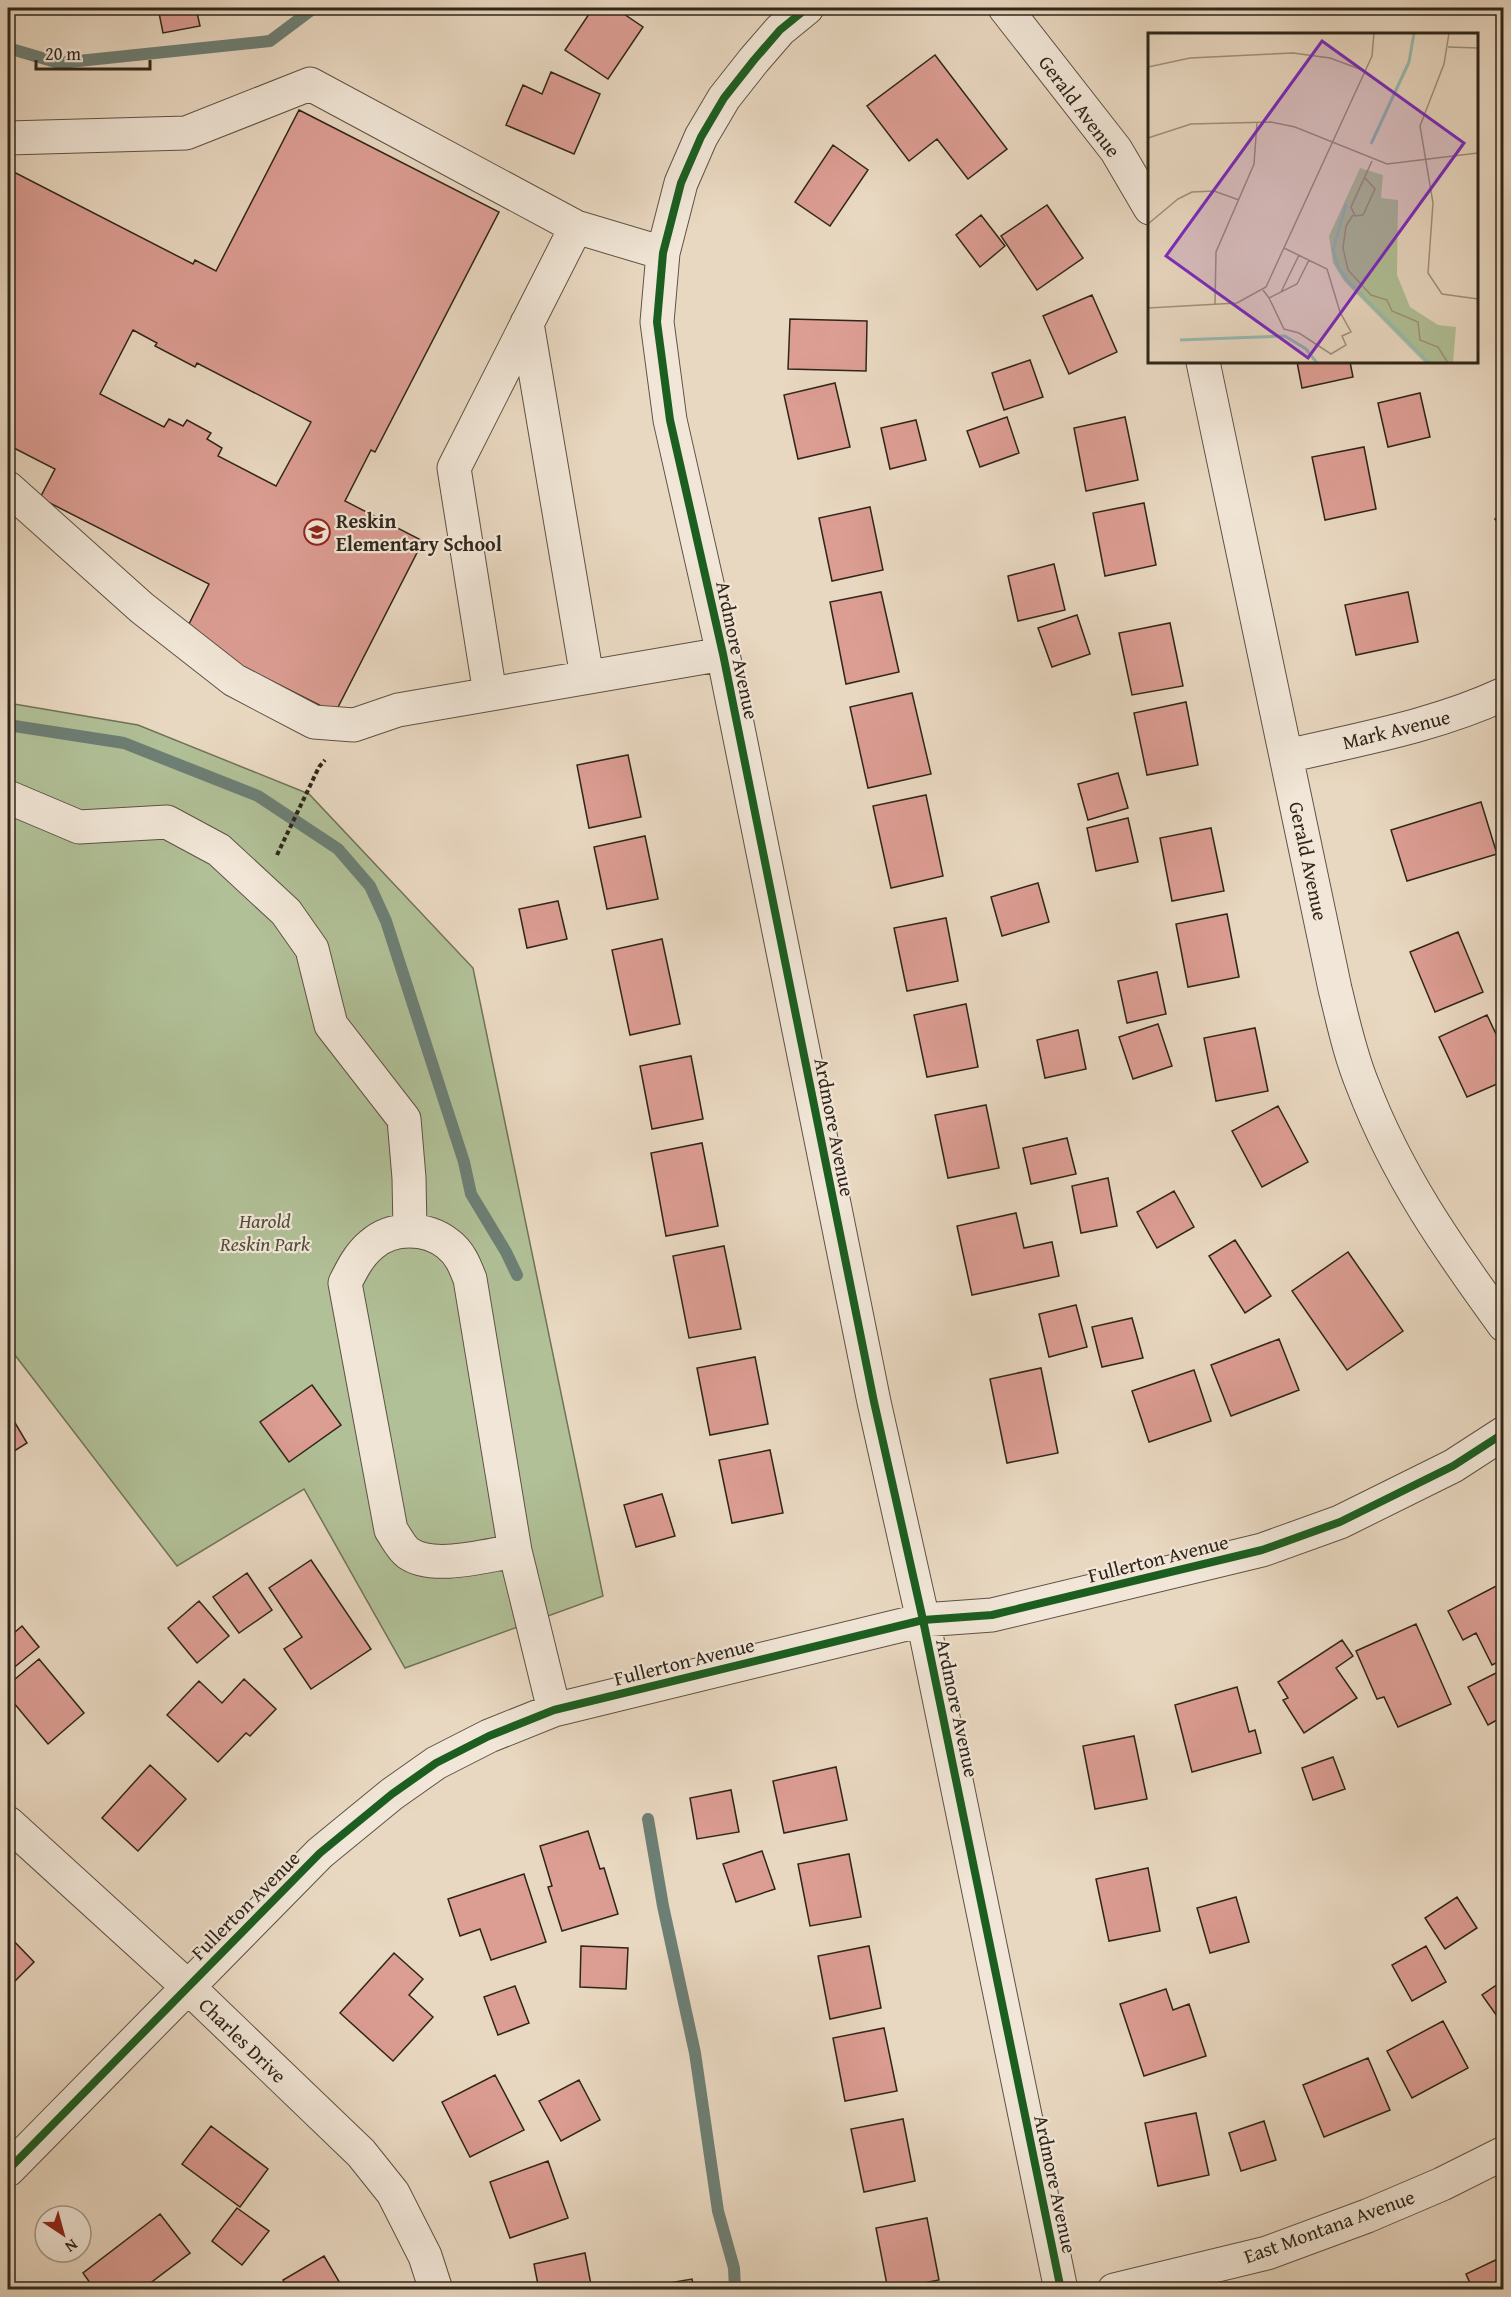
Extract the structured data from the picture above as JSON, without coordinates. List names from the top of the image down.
{
  "streets": {
    "street": [
      "Gerald Avenue",
      "Ardmore Avenue",
      "Mark Avenue",
      "Fullerton Avenue",
      "Charles Drive",
      "East Montana Avenue"
    ]
  },
  "crossings": [
    ["Gerald Avenue", "Mark Avenue"],
    ["Ardmore Avenue", "Fullerton Avenue"],
    ["Fullerton Avenue", "Charles Drive"]
  ],
  "parks": ["Harold Reskin Park"],
  "places": {
    "school or university": ["Reskin Elementary School"]
  },
  "scale_bar": "20 m",
  "north": "bottom right"
}
